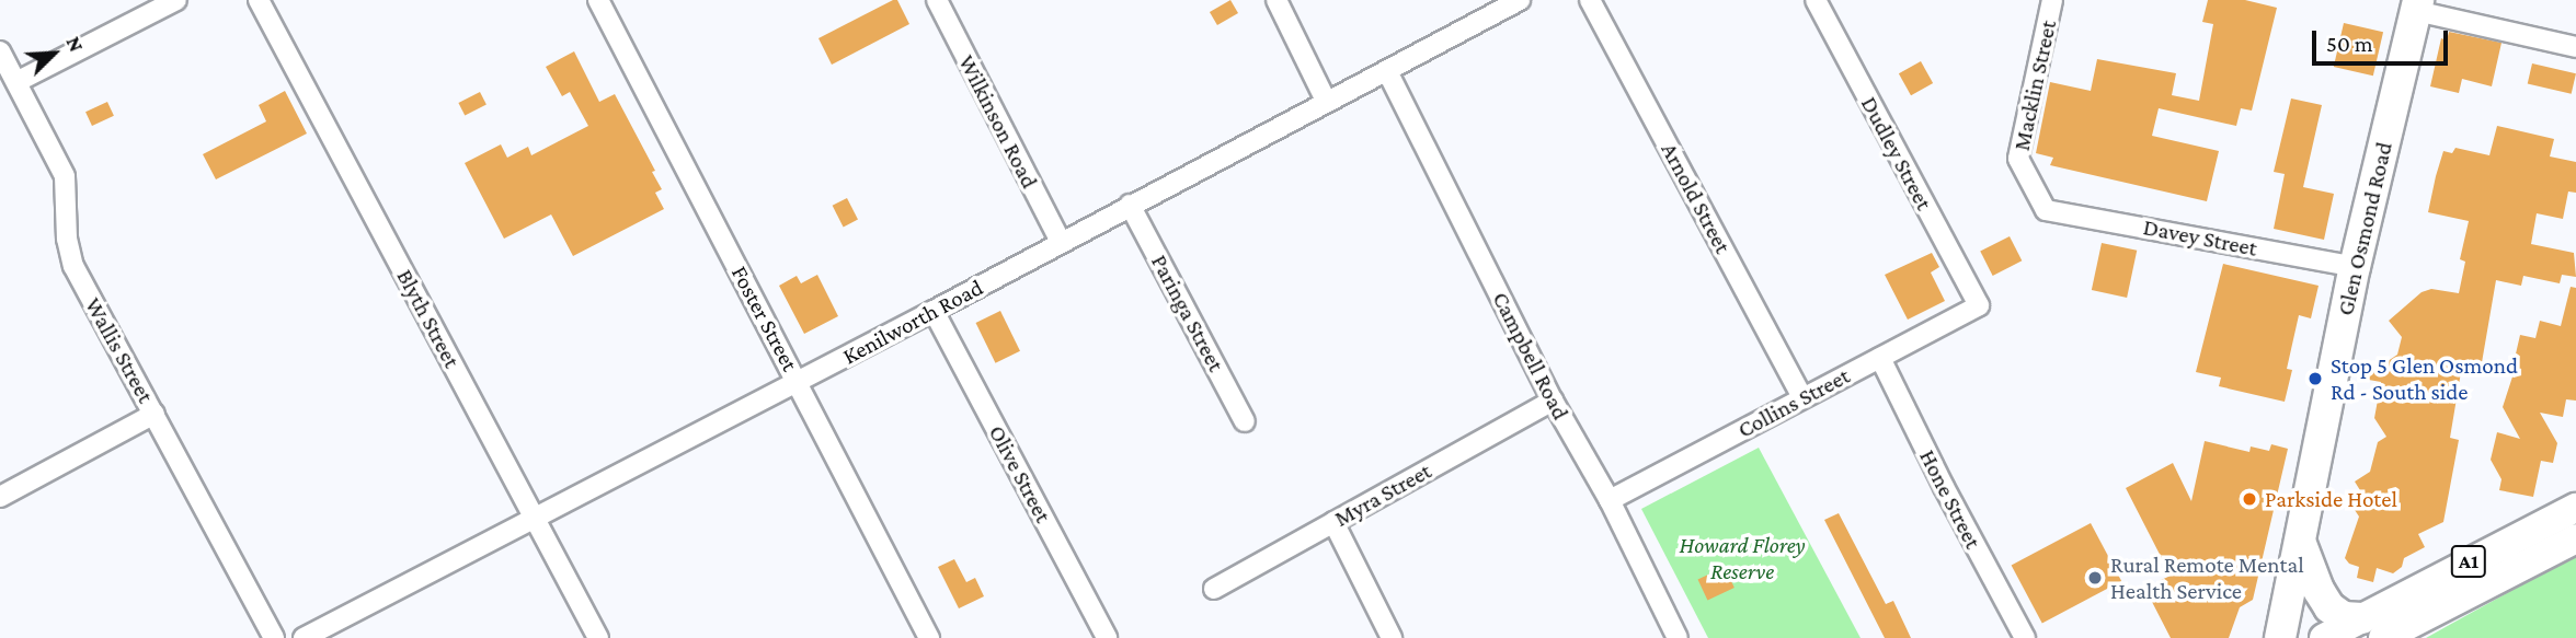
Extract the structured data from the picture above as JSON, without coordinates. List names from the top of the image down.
{
  "streets": {
    "highway": ["Glen Osmond Road"],
    "main road": ["A1"],
    "street": [
      "Macklin Street",
      "Wilkinson Road",
      "Dudley Street",
      "Arnold Street",
      "Davey Street",
      "Paringa Street",
      "Blyth Street",
      "Foster Street",
      "Kenilworth Road",
      "Wallis Street",
      "Campbell Road",
      "Collins Street",
      "Olive Street",
      "Myra Street",
      "Hone Street"
    ]
  },
  "crossings": [
    ["Macklin Street", "Davey Street"],
    ["Wilkinson Road", "Kenilworth Road"],
    ["Dudley Street", "Collins Street"],
    ["Arnold Street", "Collins Street"],
    ["Glen Osmond Road", "Davey Street"],
    ["Paringa Street", "Kenilworth Road"],
    ["Blyth Street", "Kenilworth Road"],
    ["Foster Street", "Kenilworth Road"],
    ["Kenilworth Road", "Campbell Road"],
    ["Kenilworth Road", "Olive Street"],
    ["Campbell Road", "Collins Street"],
    ["Campbell Road", "Myra Street"],
    ["Collins Street", "Hone Street"]
  ],
  "parks": ["Howard Florey Reserve"],
  "places": ["Stop 5 Glen Osmond Rd - South side", "Parkside Hotel", "Rural Remote Mental Health Service"],
  "scale_bar": "50 m",
  "north": "top right"
}
